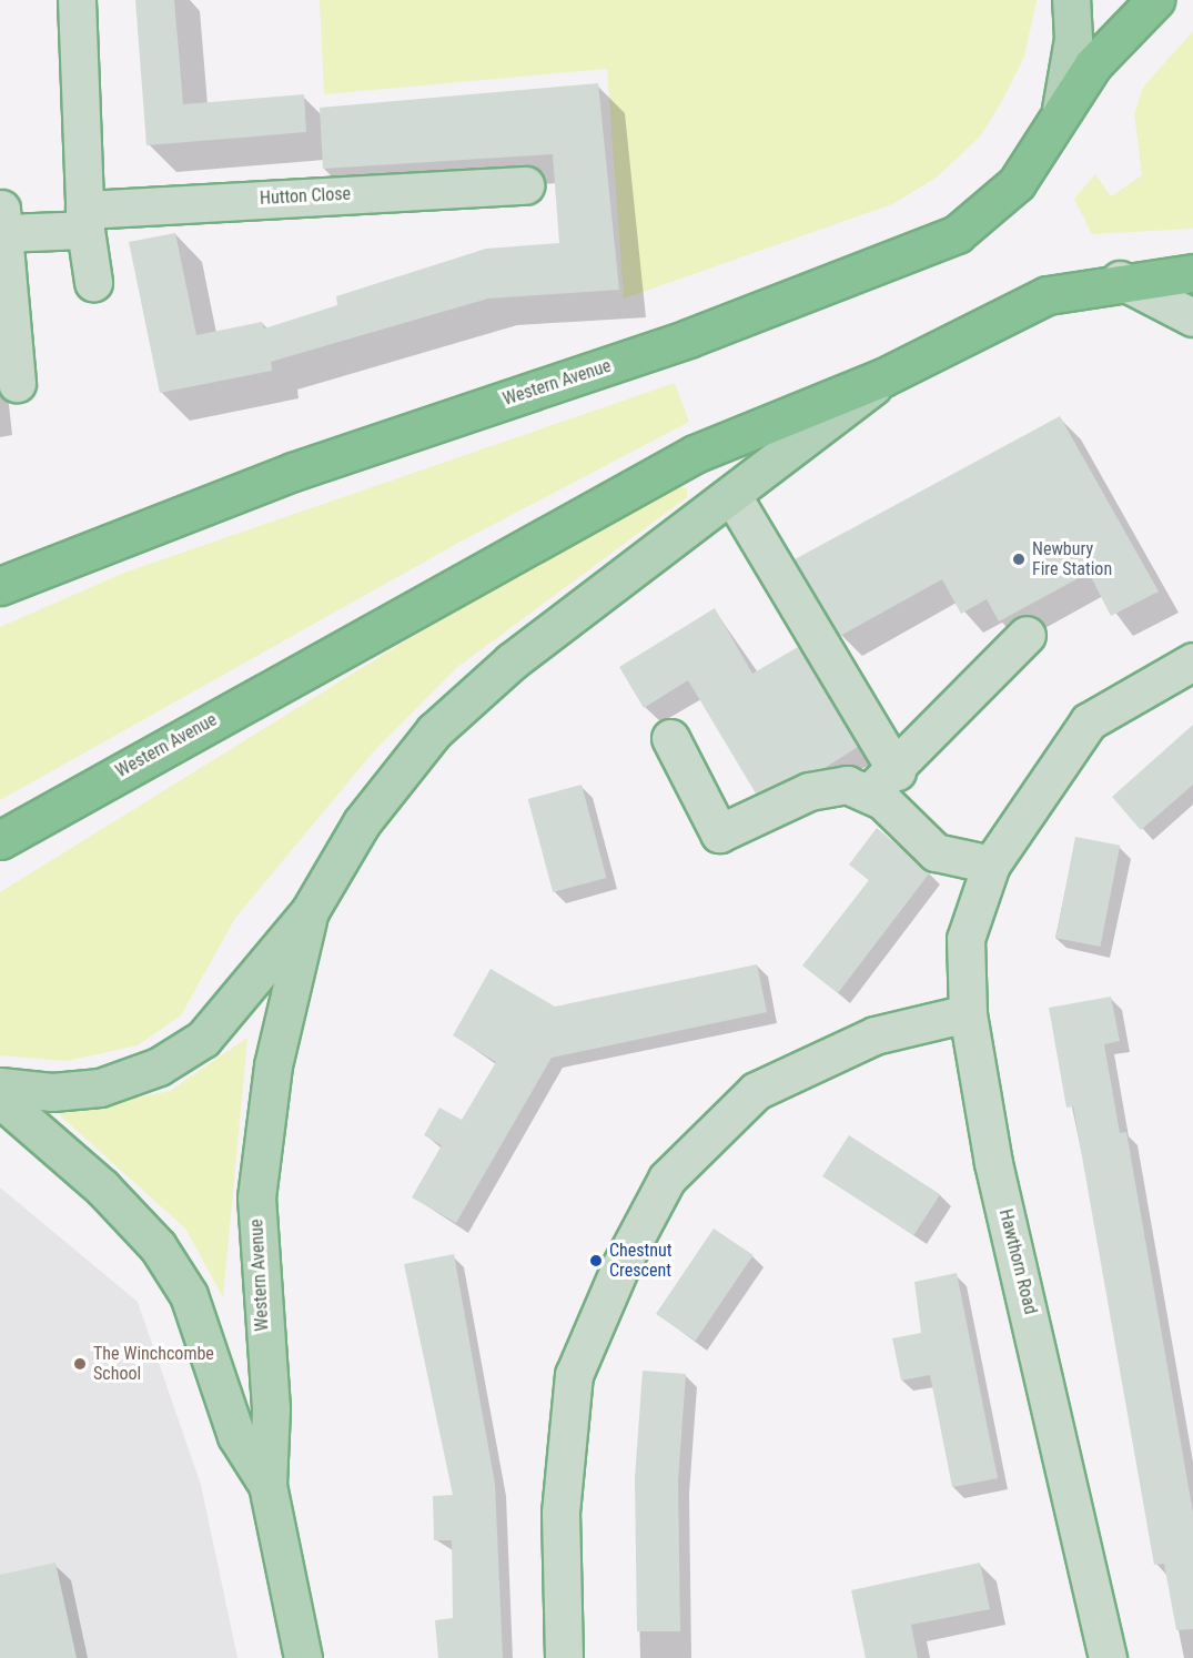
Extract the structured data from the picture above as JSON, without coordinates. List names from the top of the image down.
{
  "streets": {
    "highway": ["Western Avenue"],
    "street": ["Hutton Close", "Hawthorn Road"]
  },
  "places": ["Newbury Fire Station", "Chestnut Crescent", "The Winchcombe School"]
}
